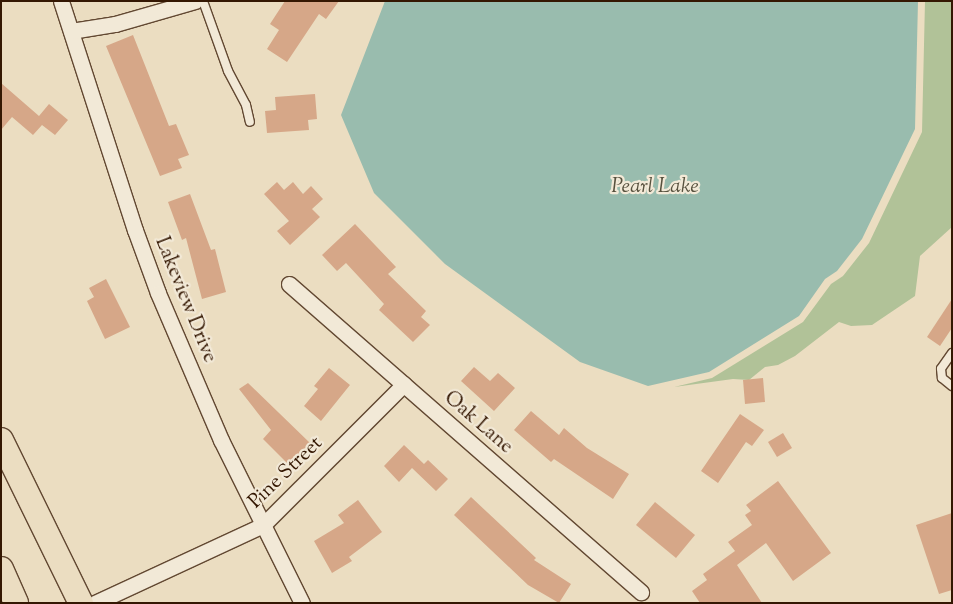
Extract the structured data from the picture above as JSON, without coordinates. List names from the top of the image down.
{
  "streets": {
    "street": ["Lakeview Drive", "Oak Lane", "Pine Street"]
  },
  "crossings": [
    ["Lakeview Drive", "Pine Street"],
    ["Oak Lane", "Pine Street"]
  ],
  "water": ["Pearl Lake"]
}
